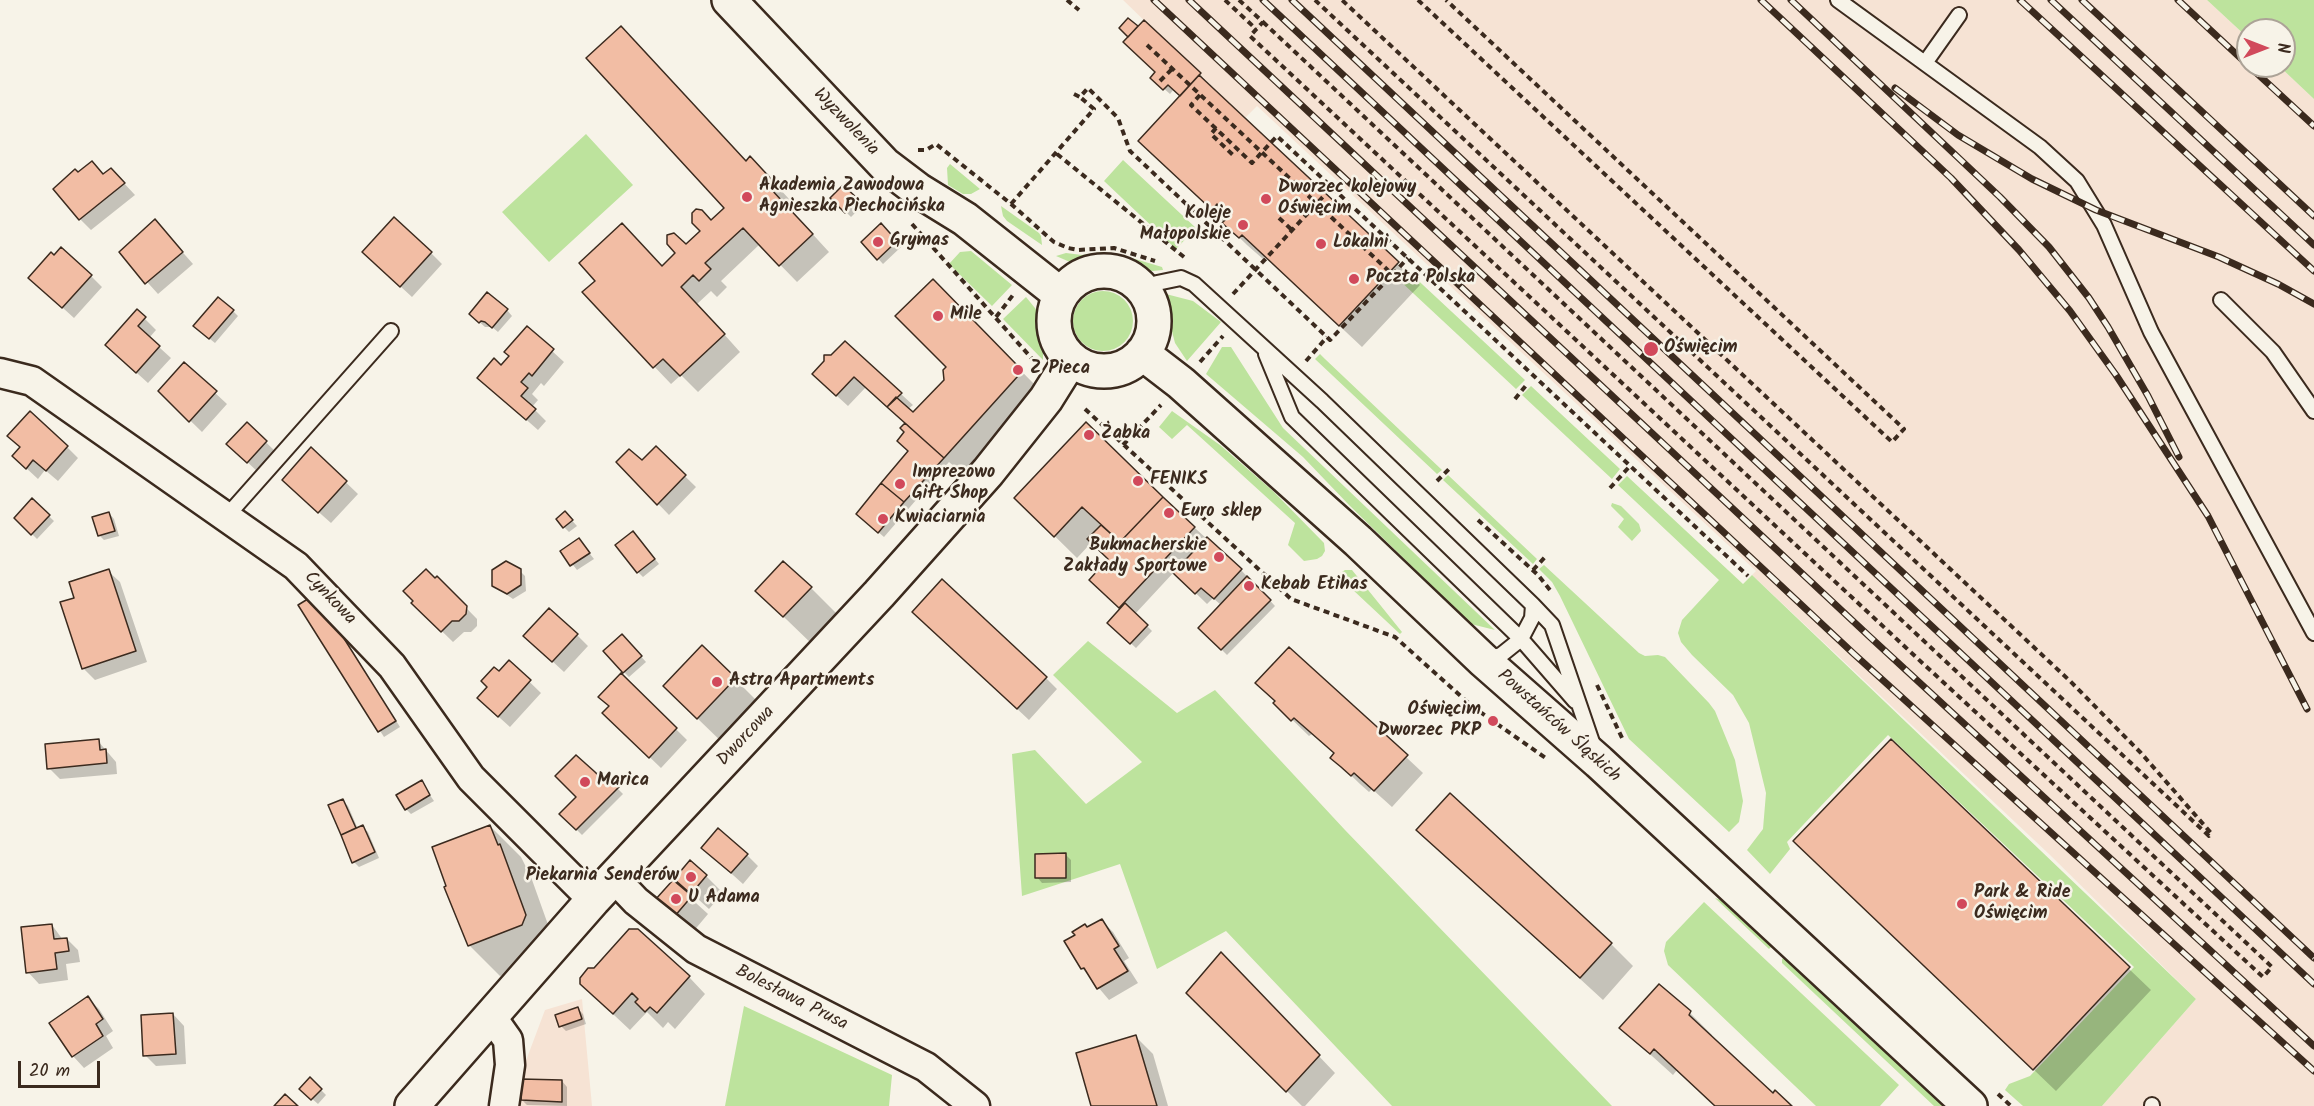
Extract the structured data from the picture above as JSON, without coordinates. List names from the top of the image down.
{
  "streets": {
    "street": [
      "Wyzwolenia",
      "Cynkowa",
      "Powstańców Śląskich",
      "Dworcowa",
      "Bolesława Prusa"
    ]
  },
  "crossings": [
    ["Wyzwolenia", "Powstańców Śląskich"],
    ["Wyzwolenia", "Dworcowa"],
    ["Cynkowa", "Dworcowa"],
    ["Cynkowa", "Bolesława Prusa"],
    ["Powstańców Śląskich", "Dworcowa"],
    ["Dworcowa", "Bolesława Prusa"]
  ],
  "places": [
    "Akademia Zawodowa Agnieszka Piechocińska",
    "Dworzec kolejowy Oświęcim",
    "Koleje Małopolskie",
    "Grymas",
    "Lokalni",
    "Poczta Polska",
    "Mile",
    "Oświęcim",
    "Z Pieca",
    "Żabka",
    "FENIKS",
    "Imprezowo Gift Shop",
    "Euro sklep",
    "Kwiaciarnia",
    "Bukmacherskie Zakłady Sportowe",
    "Kebab Etihas",
    "Astra Apartments",
    "Oświęcim Dworzec PKP",
    "Marica",
    "Piekarnia Senderów",
    "U Adama",
    "Park & Ride Oświęcim"
  ],
  "scale_bar": "20 m",
  "north": "right"
}
